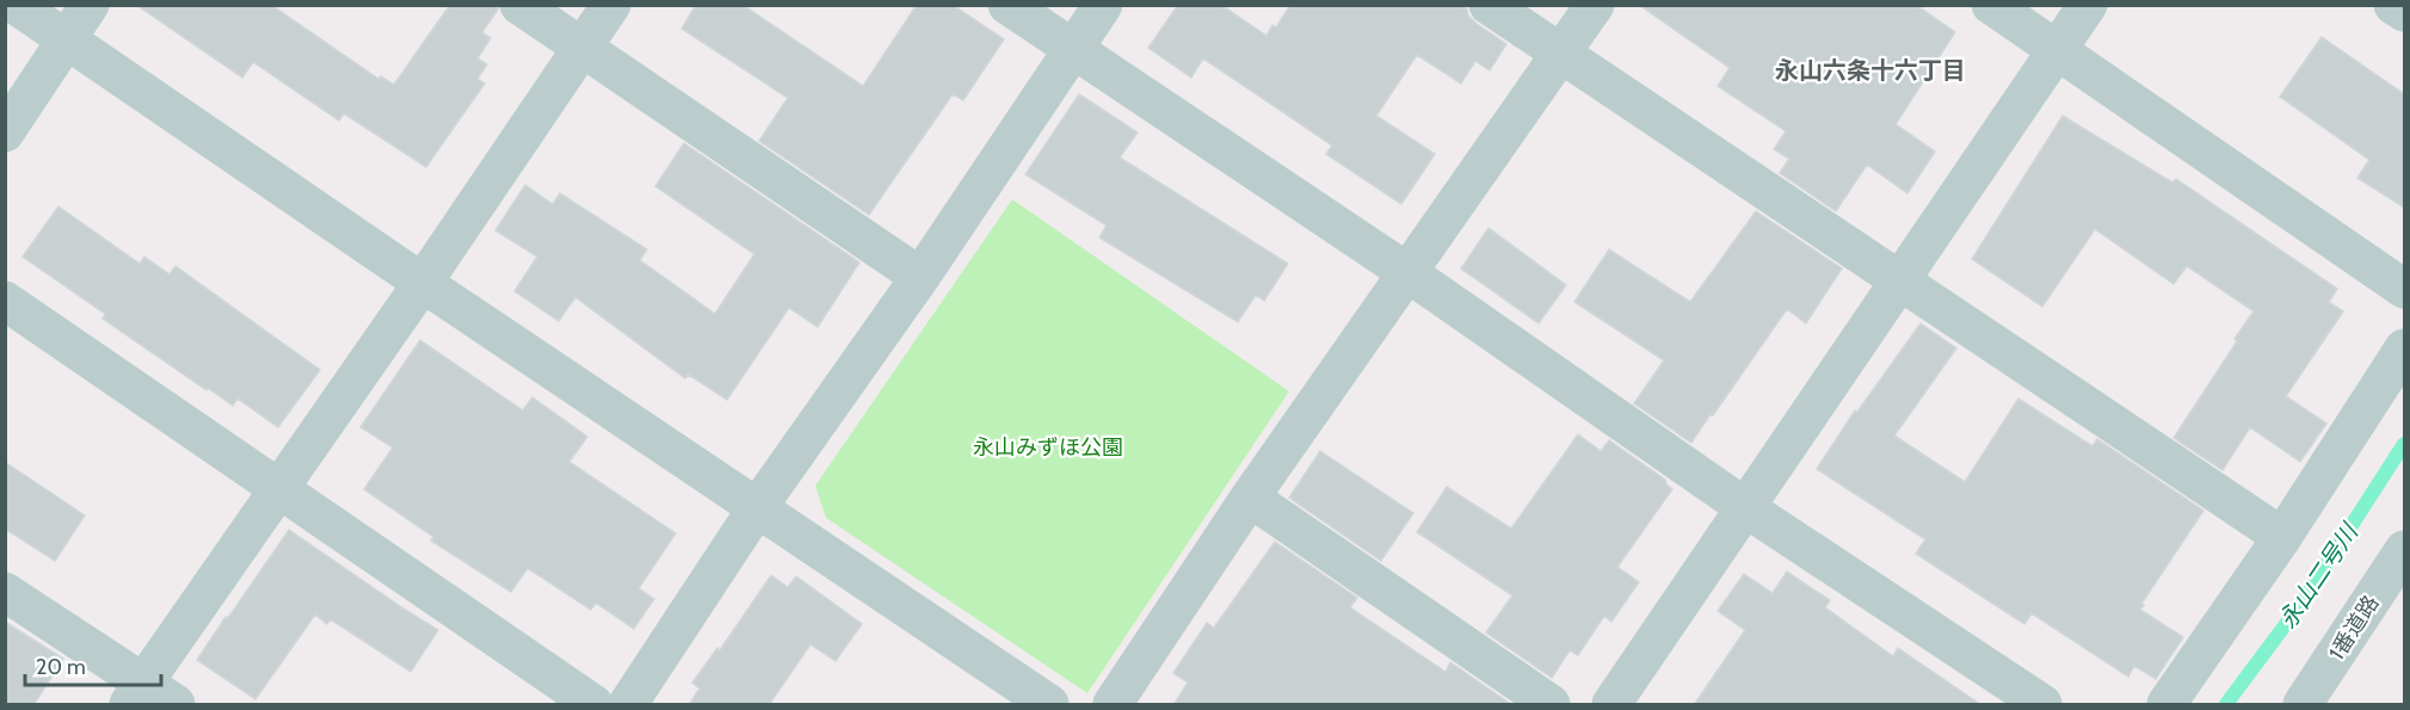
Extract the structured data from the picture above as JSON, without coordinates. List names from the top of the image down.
{
  "streets": {
    "street": ["1番道路"]
  },
  "districts": ["永山六条十六丁目"],
  "water": ["永山二号川"],
  "parks": ["永山みずほ公園"],
  "scale_bar": "20 m"
}
